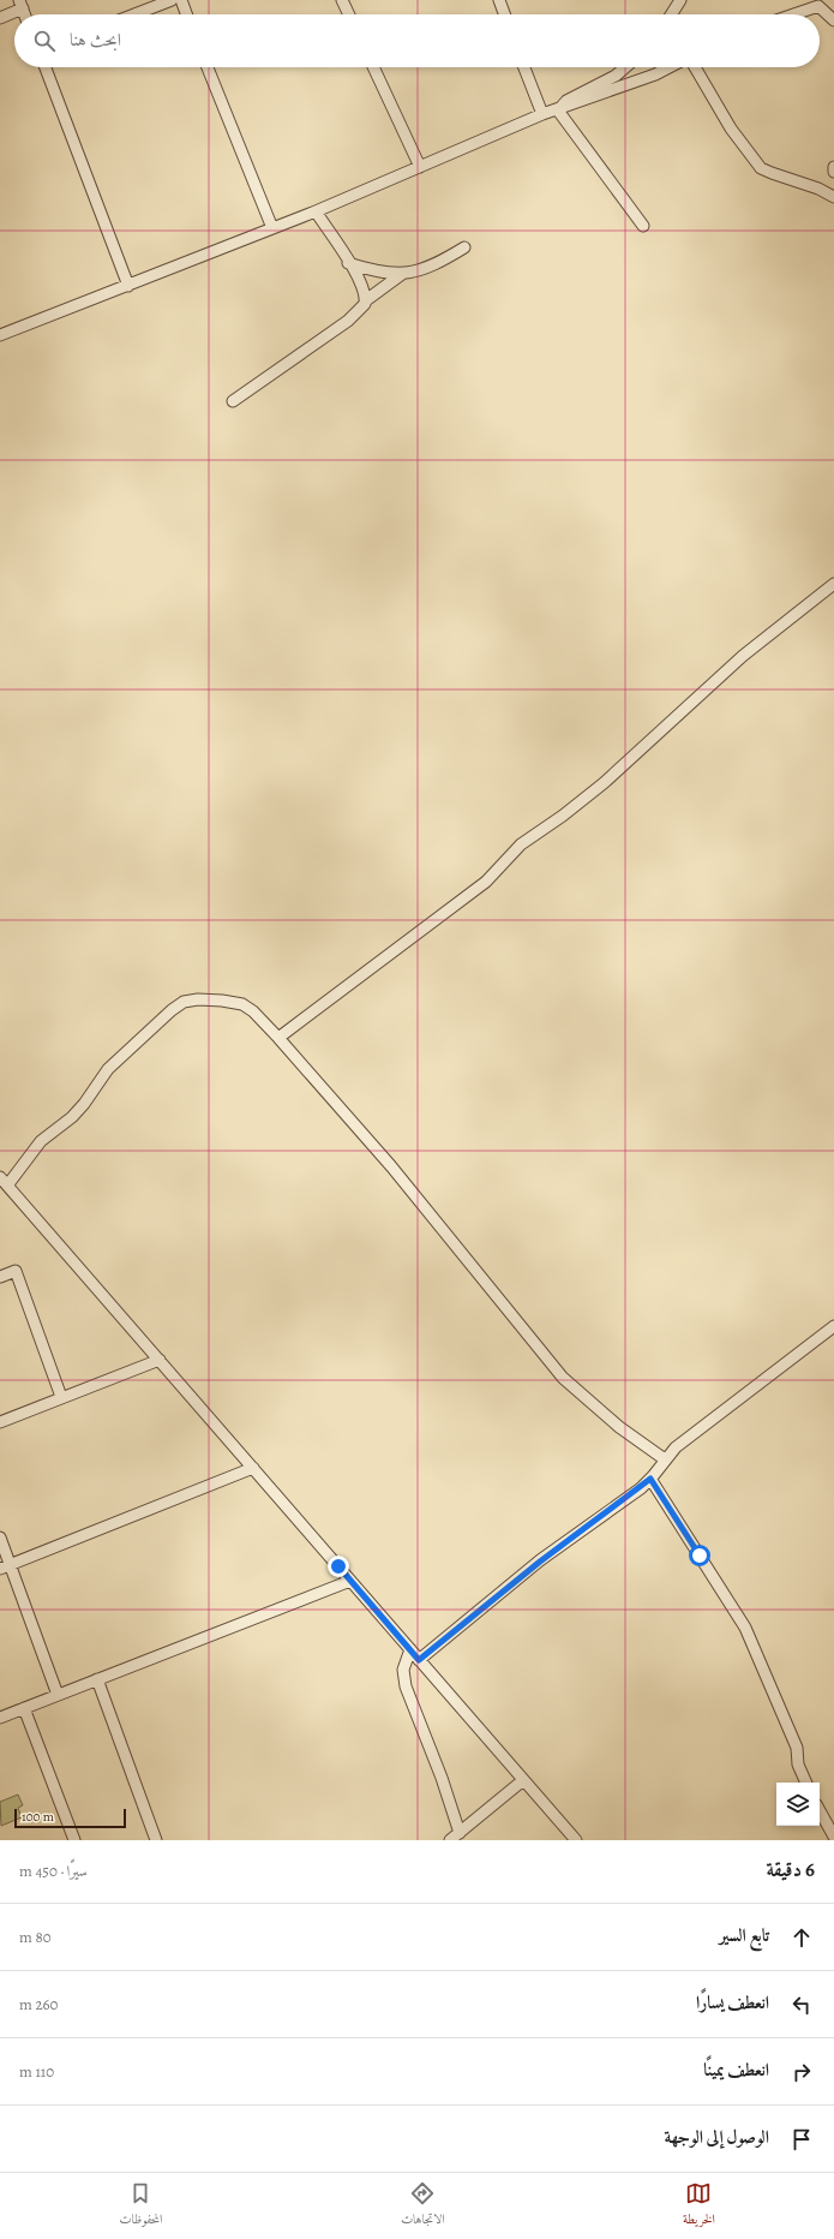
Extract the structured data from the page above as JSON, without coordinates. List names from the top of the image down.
{
  "scale_bar": "100 m",
  "page": {
    "search": "ابحث هنا",
    "scale": "100 m",
    "heading": ["6 دقيقة", "سيرًا · 450 m"],
    "list": [
      ["تابع السير", "80 m"],
      ["انعطف يسارًا", "260 m"],
      ["انعطف يمينًا", "110 m"],
      "الوصول إلى الوجهة"
    ],
    "nav": ["الخريطة", "الاتجاهات", "المحفوظات"]
  }
}
